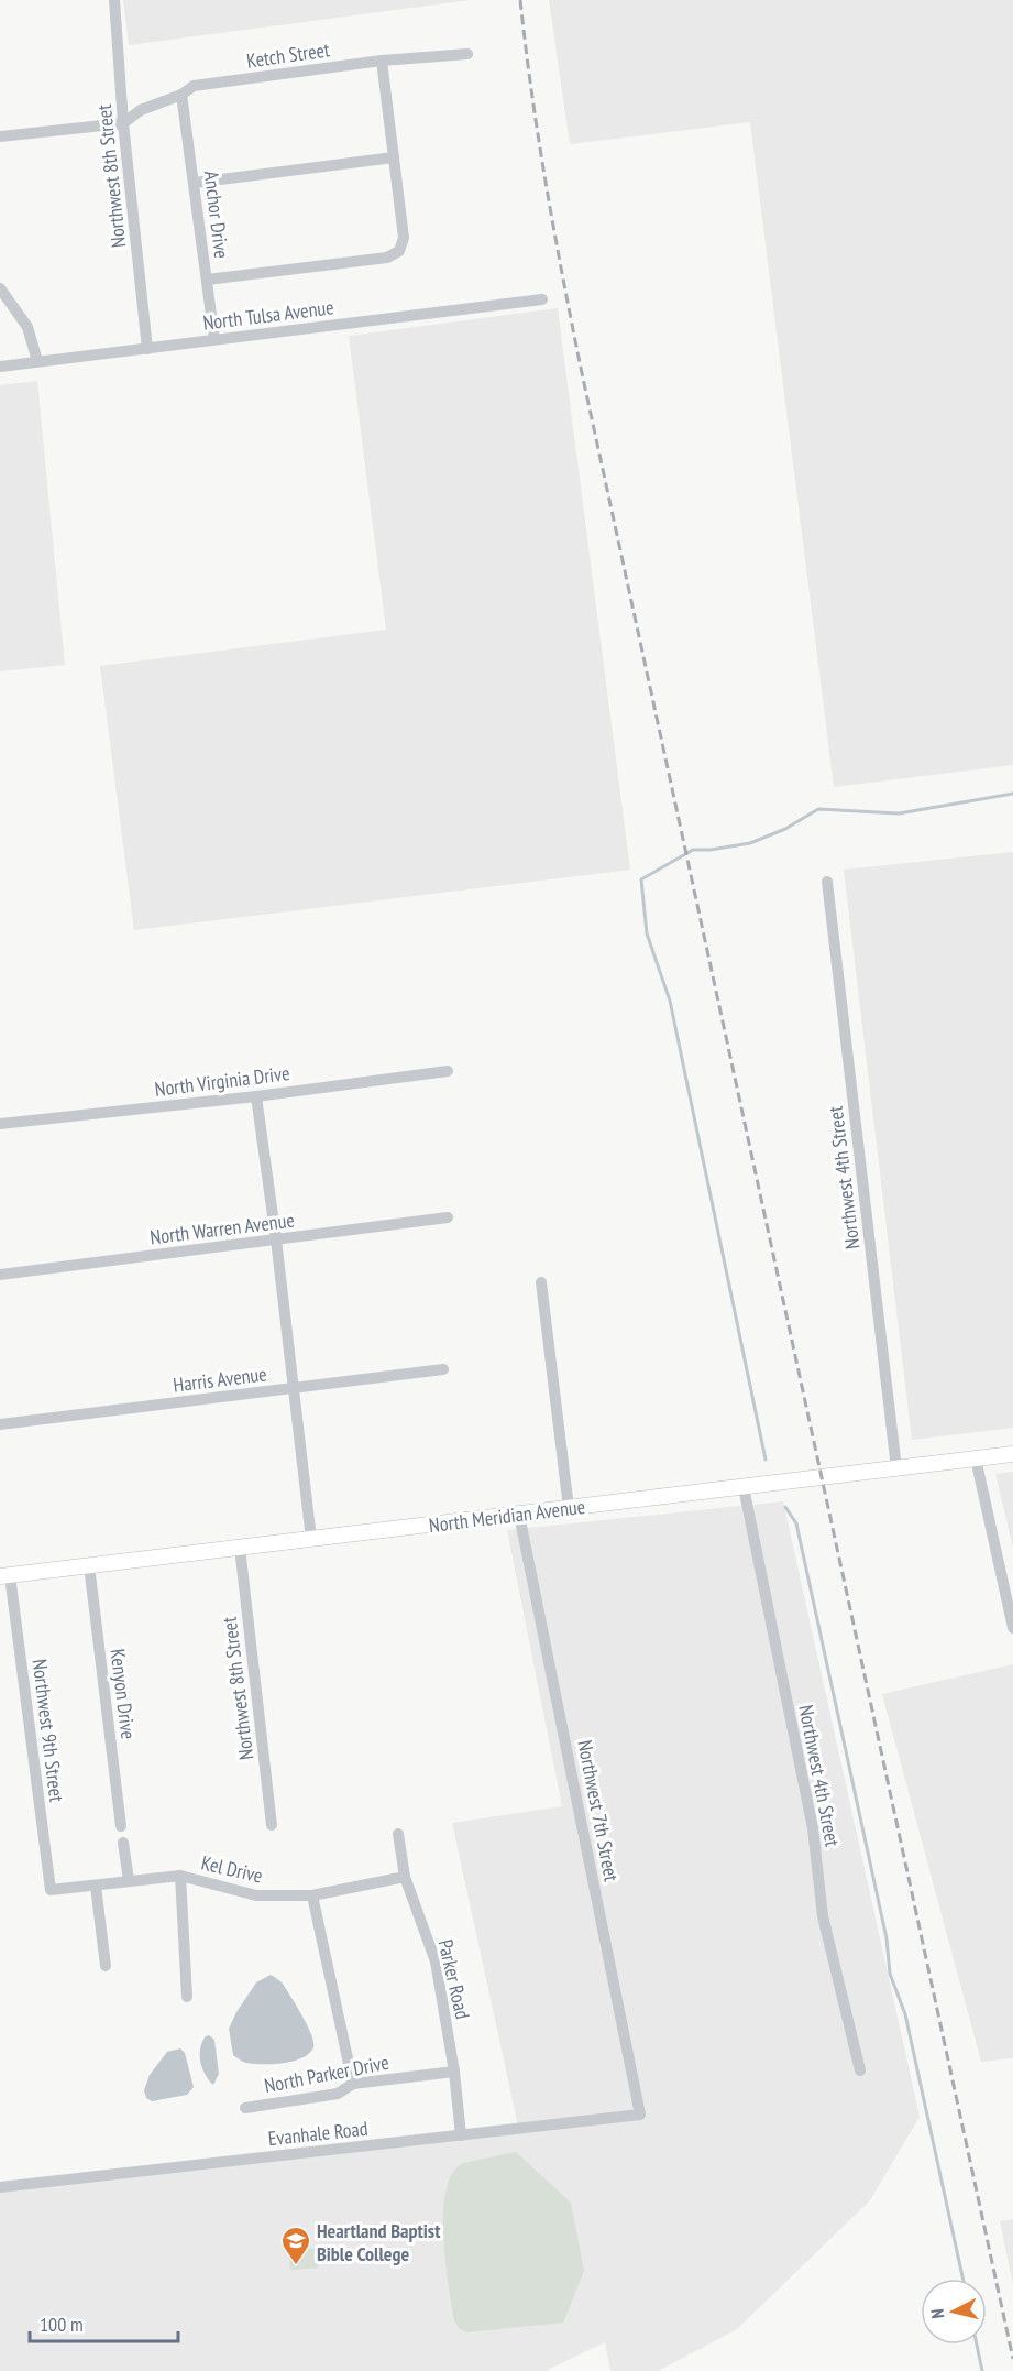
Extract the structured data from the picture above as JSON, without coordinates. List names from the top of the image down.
{
  "streets": {
    "main road": ["North Meridian Avenue"],
    "street": [
      "Ketch Street",
      "Northwest 8th Street",
      "Anchor Drive",
      "North Tulsa Avenue",
      "North Virginia Drive",
      "Northwest 4th Street",
      "North Warren Avenue",
      "Harris Avenue",
      "Kenyon Drive",
      "Northwest 9th Street",
      "Northwest 7th Street",
      "Kel Drive",
      "Parker Road",
      "North Parker Drive",
      "Evanhale Road"
    ]
  },
  "crossings": [
    ["Ketch Street", "Northwest 8th Street"],
    ["Ketch Street", "Anchor Drive"],
    ["Northwest 8th Street", "North Tulsa Avenue"],
    ["Northwest 8th Street", "North Meridian Avenue"],
    ["Anchor Drive", "North Tulsa Avenue"],
    ["Northwest 4th Street", "North Meridian Avenue"],
    ["North Meridian Avenue", "Kenyon Drive"],
    ["North Meridian Avenue", "Northwest 9th Street"],
    ["North Meridian Avenue", "Northwest 7th Street"],
    ["Northwest 9th Street", "Kel Drive"],
    ["Northwest 7th Street", "Evanhale Road"],
    ["Kel Drive", "Parker Road"],
    ["Parker Road", "North Parker Drive"],
    ["Parker Road", "Evanhale Road"]
  ],
  "places": {
    "school or university": ["Heartland Baptist Bible College"]
  },
  "scale_bar": "100 m",
  "north": "left"
}
